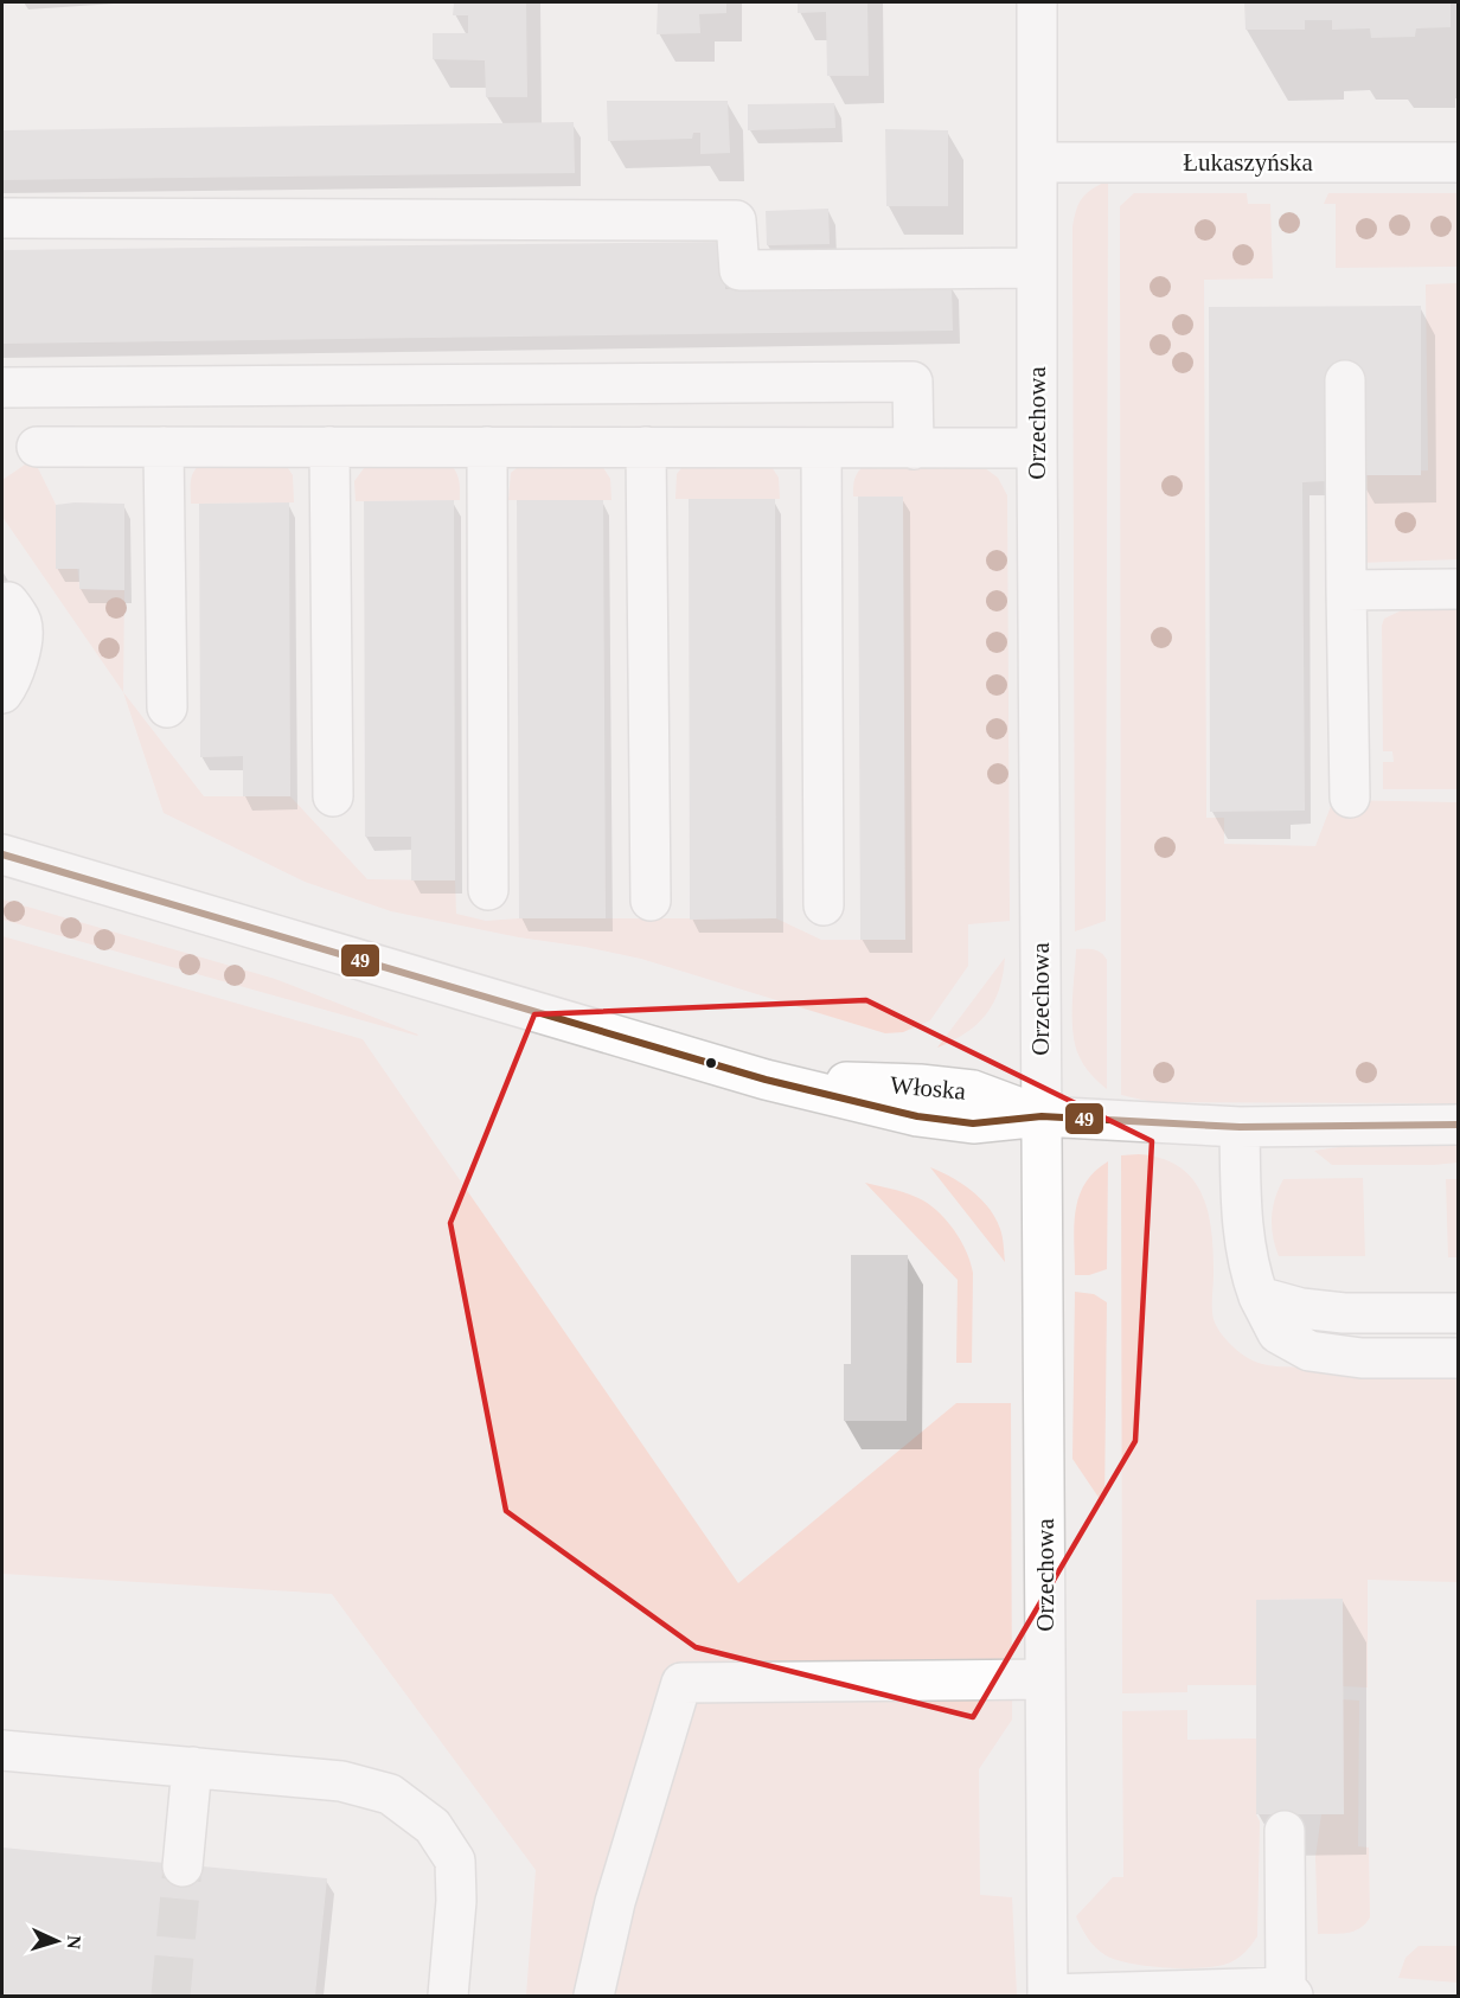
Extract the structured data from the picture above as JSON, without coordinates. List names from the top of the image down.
{
  "streets": {
    "street": ["Łukaszyńska", "Orzechowa", "Włoska"]
  },
  "crossings": [
    ["Łukaszyńska", "Orzechowa"],
    ["Orzechowa", "Włoska"]
  ],
  "lines": ["transit line 49"],
  "north": "right"
}
